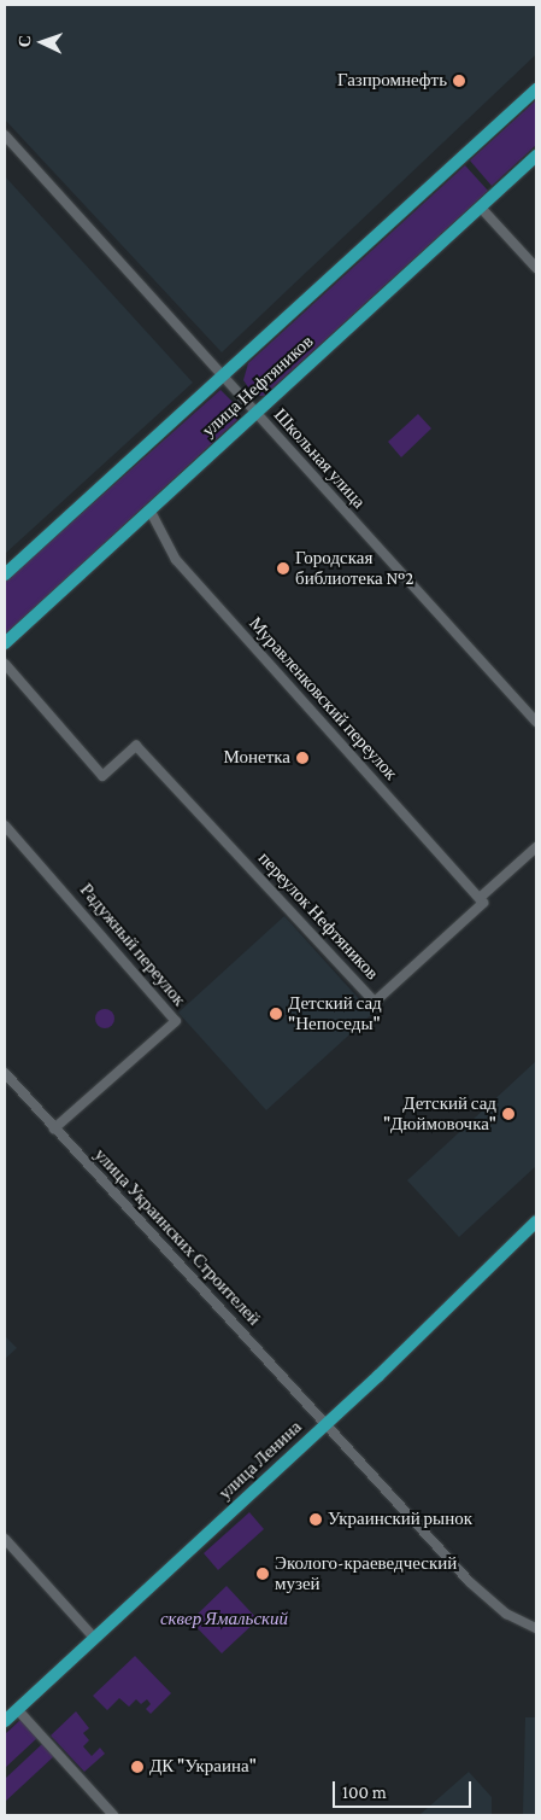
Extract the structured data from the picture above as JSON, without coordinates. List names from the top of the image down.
{
  "streets": {
    "main road": ["улица Нефтяников", "улица Ленина"],
    "street": [
      "Школьная улица",
      "Муравленковский переулок",
      "переулок Нефтяников",
      "Радужный переулок",
      "улица Украинских Строителей"
    ]
  },
  "crossings": [
    ["улица Нефтяников", "Школьная улица"],
    ["улица Нефтяников", "Муравленковский переулок"],
    ["Муравленковский переулок", "переулок Нефтяников"],
    ["Радужный переулок", "улица Украинских Строителей"],
    ["улица Украинских Строителей", "улица Ленина"]
  ],
  "parks": ["сквер Ямальский"],
  "places": [
    "Газпромнефть",
    "Городская библиотека №2",
    "Монетка",
    "Детский сад \"Непоседы\"",
    "Детский сад \"Дюймовочка\"",
    "Украинский рынок",
    "Эколого-краеведческий музей",
    "ДК \"Украина\""
  ],
  "scale_bar": "100 m",
  "north": "left"
}
